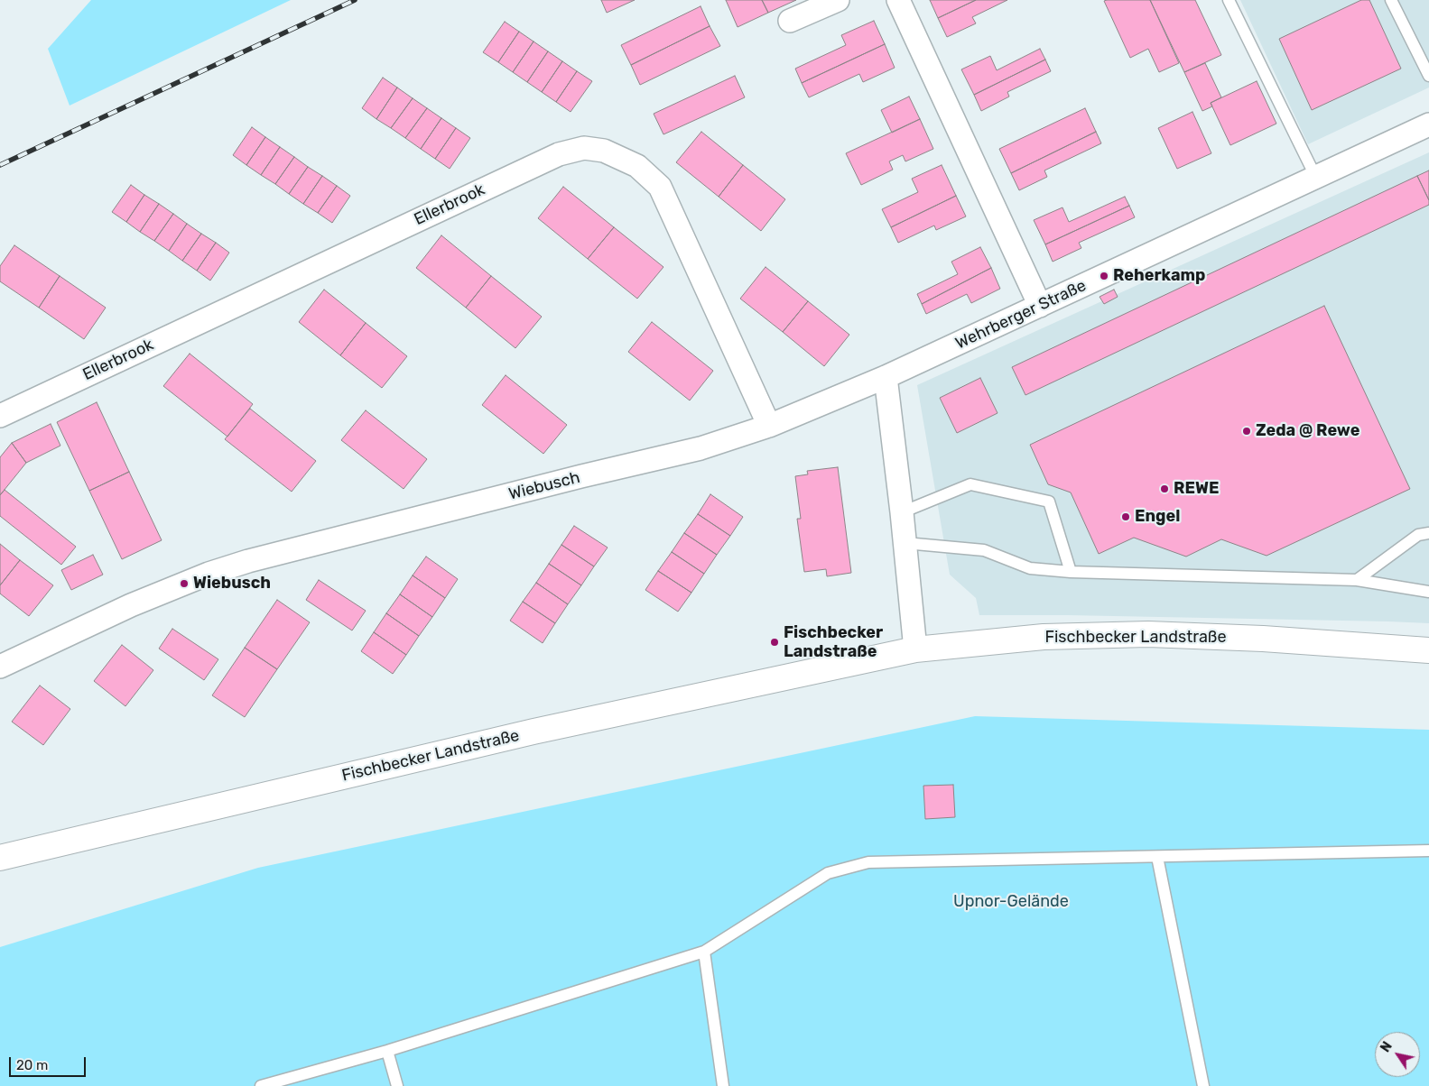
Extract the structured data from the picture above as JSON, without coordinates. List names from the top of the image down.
{
  "streets": {
    "main road": ["Fischbecker Landstraße"],
    "street": ["Ellerbrook", "Wehrberger Straße", "Wiebusch"]
  },
  "crossings": [
    ["Ellerbrook", "Wiebusch"],
    ["Wehrberger Straße", "Wiebusch"]
  ],
  "parks": ["Upnor-Gelände"],
  "places": [
    "Reherkamp",
    "Zeda @ Rewe",
    "REWE",
    "Engel",
    "Wiebusch",
    "Fischbecker Landstraße"
  ],
  "scale_bar": "20 m",
  "north": "top left"
}
